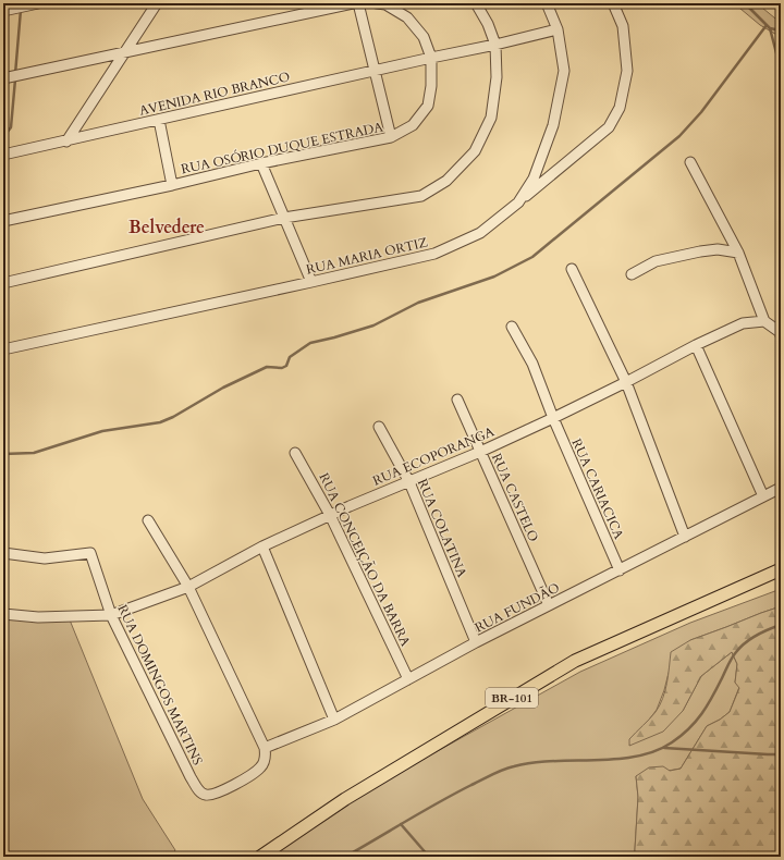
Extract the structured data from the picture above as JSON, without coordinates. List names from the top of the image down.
{
  "streets": {
    "main road": ["BR-101"],
    "street": [
      "AVENIDA RIO BRANCO",
      "RUA OSÓRIO DUQUE ESTRADA",
      "RUA MARIA ORTIZ",
      "RUA ECOPORANGA",
      "RUA CARIACICA",
      "RUA CASTELO",
      "RUA COLATINA",
      "RUA CONCEIÇÃO DA BARRA",
      "RUA FUNDÃO",
      "RUA DOMINGOS MARTINS"
    ]
  },
  "crossings": [
    ["AVENIDA RIO BRANCO", "RUA OSÓRIO DUQUE ESTRADA"],
    ["AVENIDA RIO BRANCO", "RUA MARIA ORTIZ"],
    ["RUA ECOPORANGA", "RUA CARIACICA"],
    ["RUA ECOPORANGA", "RUA CASTELO"],
    ["RUA ECOPORANGA", "RUA COLATINA"],
    ["RUA ECOPORANGA", "RUA CONCEIÇÃO DA BARRA"],
    ["RUA ECOPORANGA", "RUA DOMINGOS MARTINS"],
    ["RUA CARIACICA", "RUA FUNDÃO"],
    ["RUA CASTELO", "RUA FUNDÃO"],
    ["RUA COLATINA", "RUA FUNDÃO"],
    ["RUA CONCEIÇÃO DA BARRA", "RUA FUNDÃO"],
    ["RUA FUNDÃO", "RUA DOMINGOS MARTINS"]
  ],
  "districts": ["Belvedere"]
}
